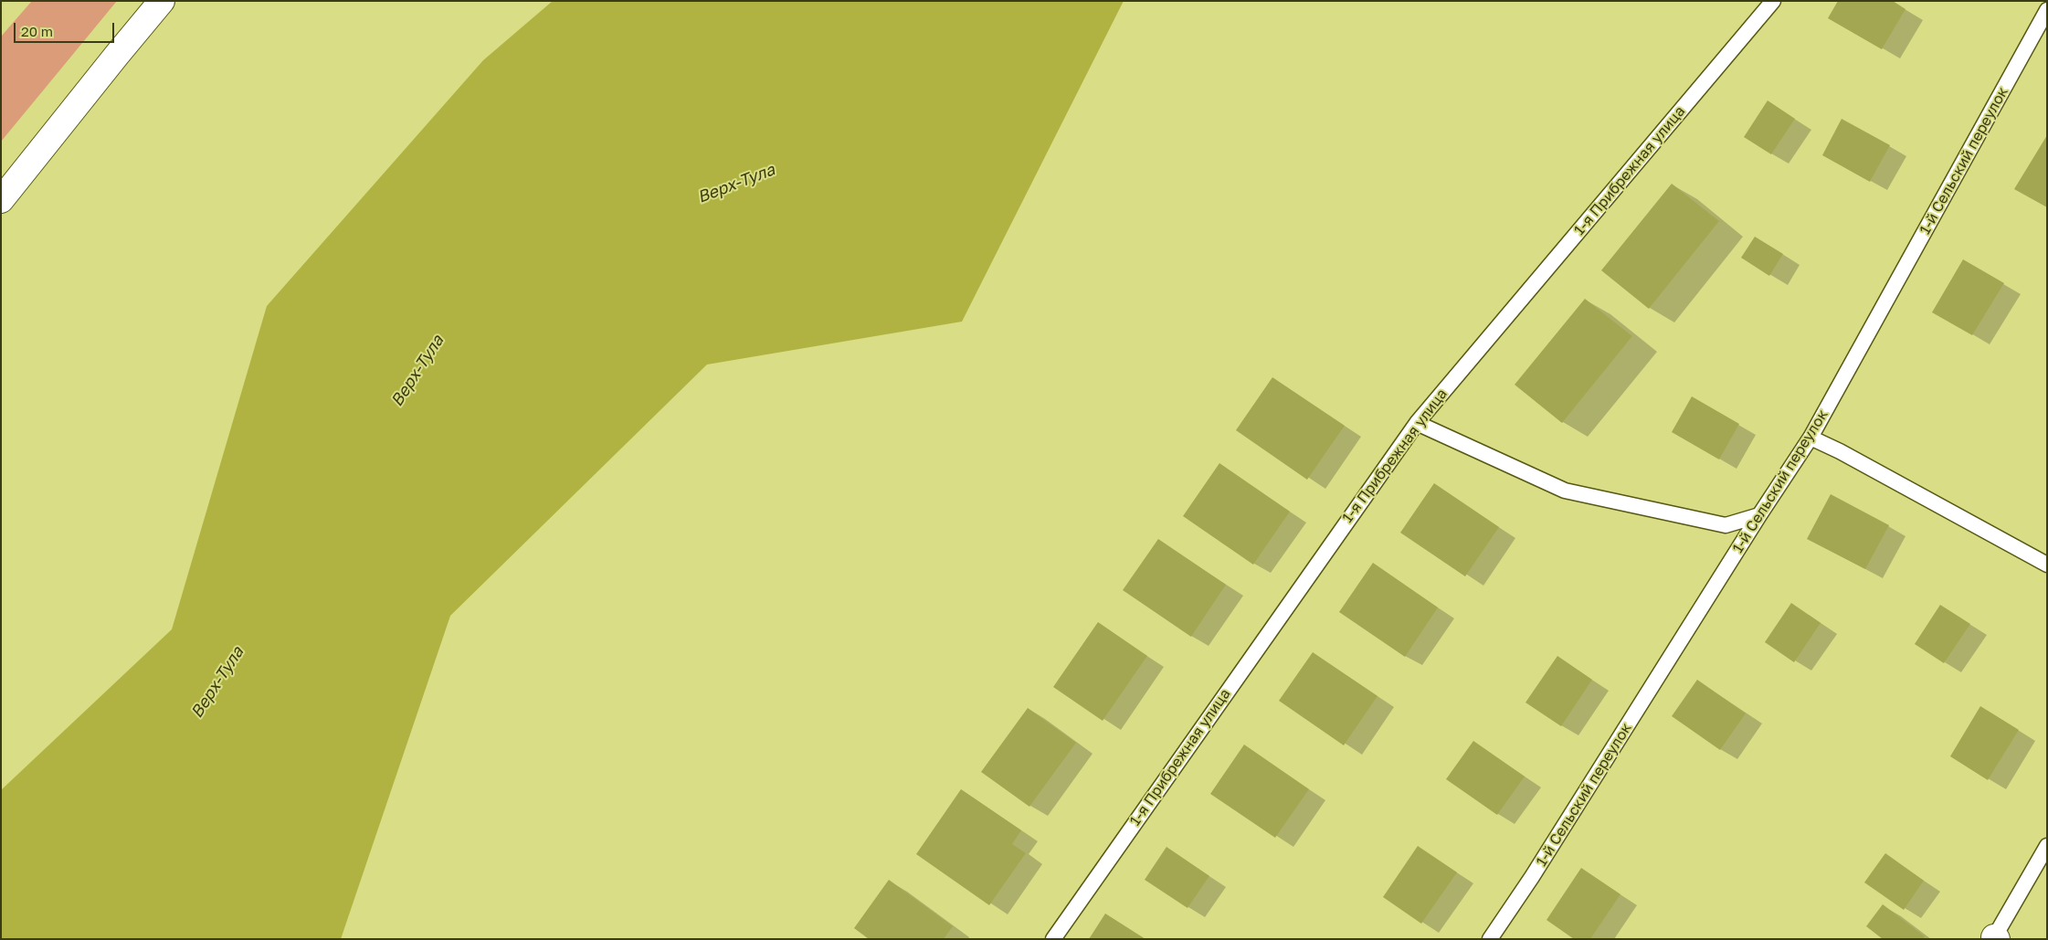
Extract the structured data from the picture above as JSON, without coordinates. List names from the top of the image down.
{
  "streets": {
    "lane": ["1-й Сельский переулок", "1-я Прибрежная улица"]
  },
  "water": ["Верх-Тула"],
  "scale_bar": "20 m"
}
